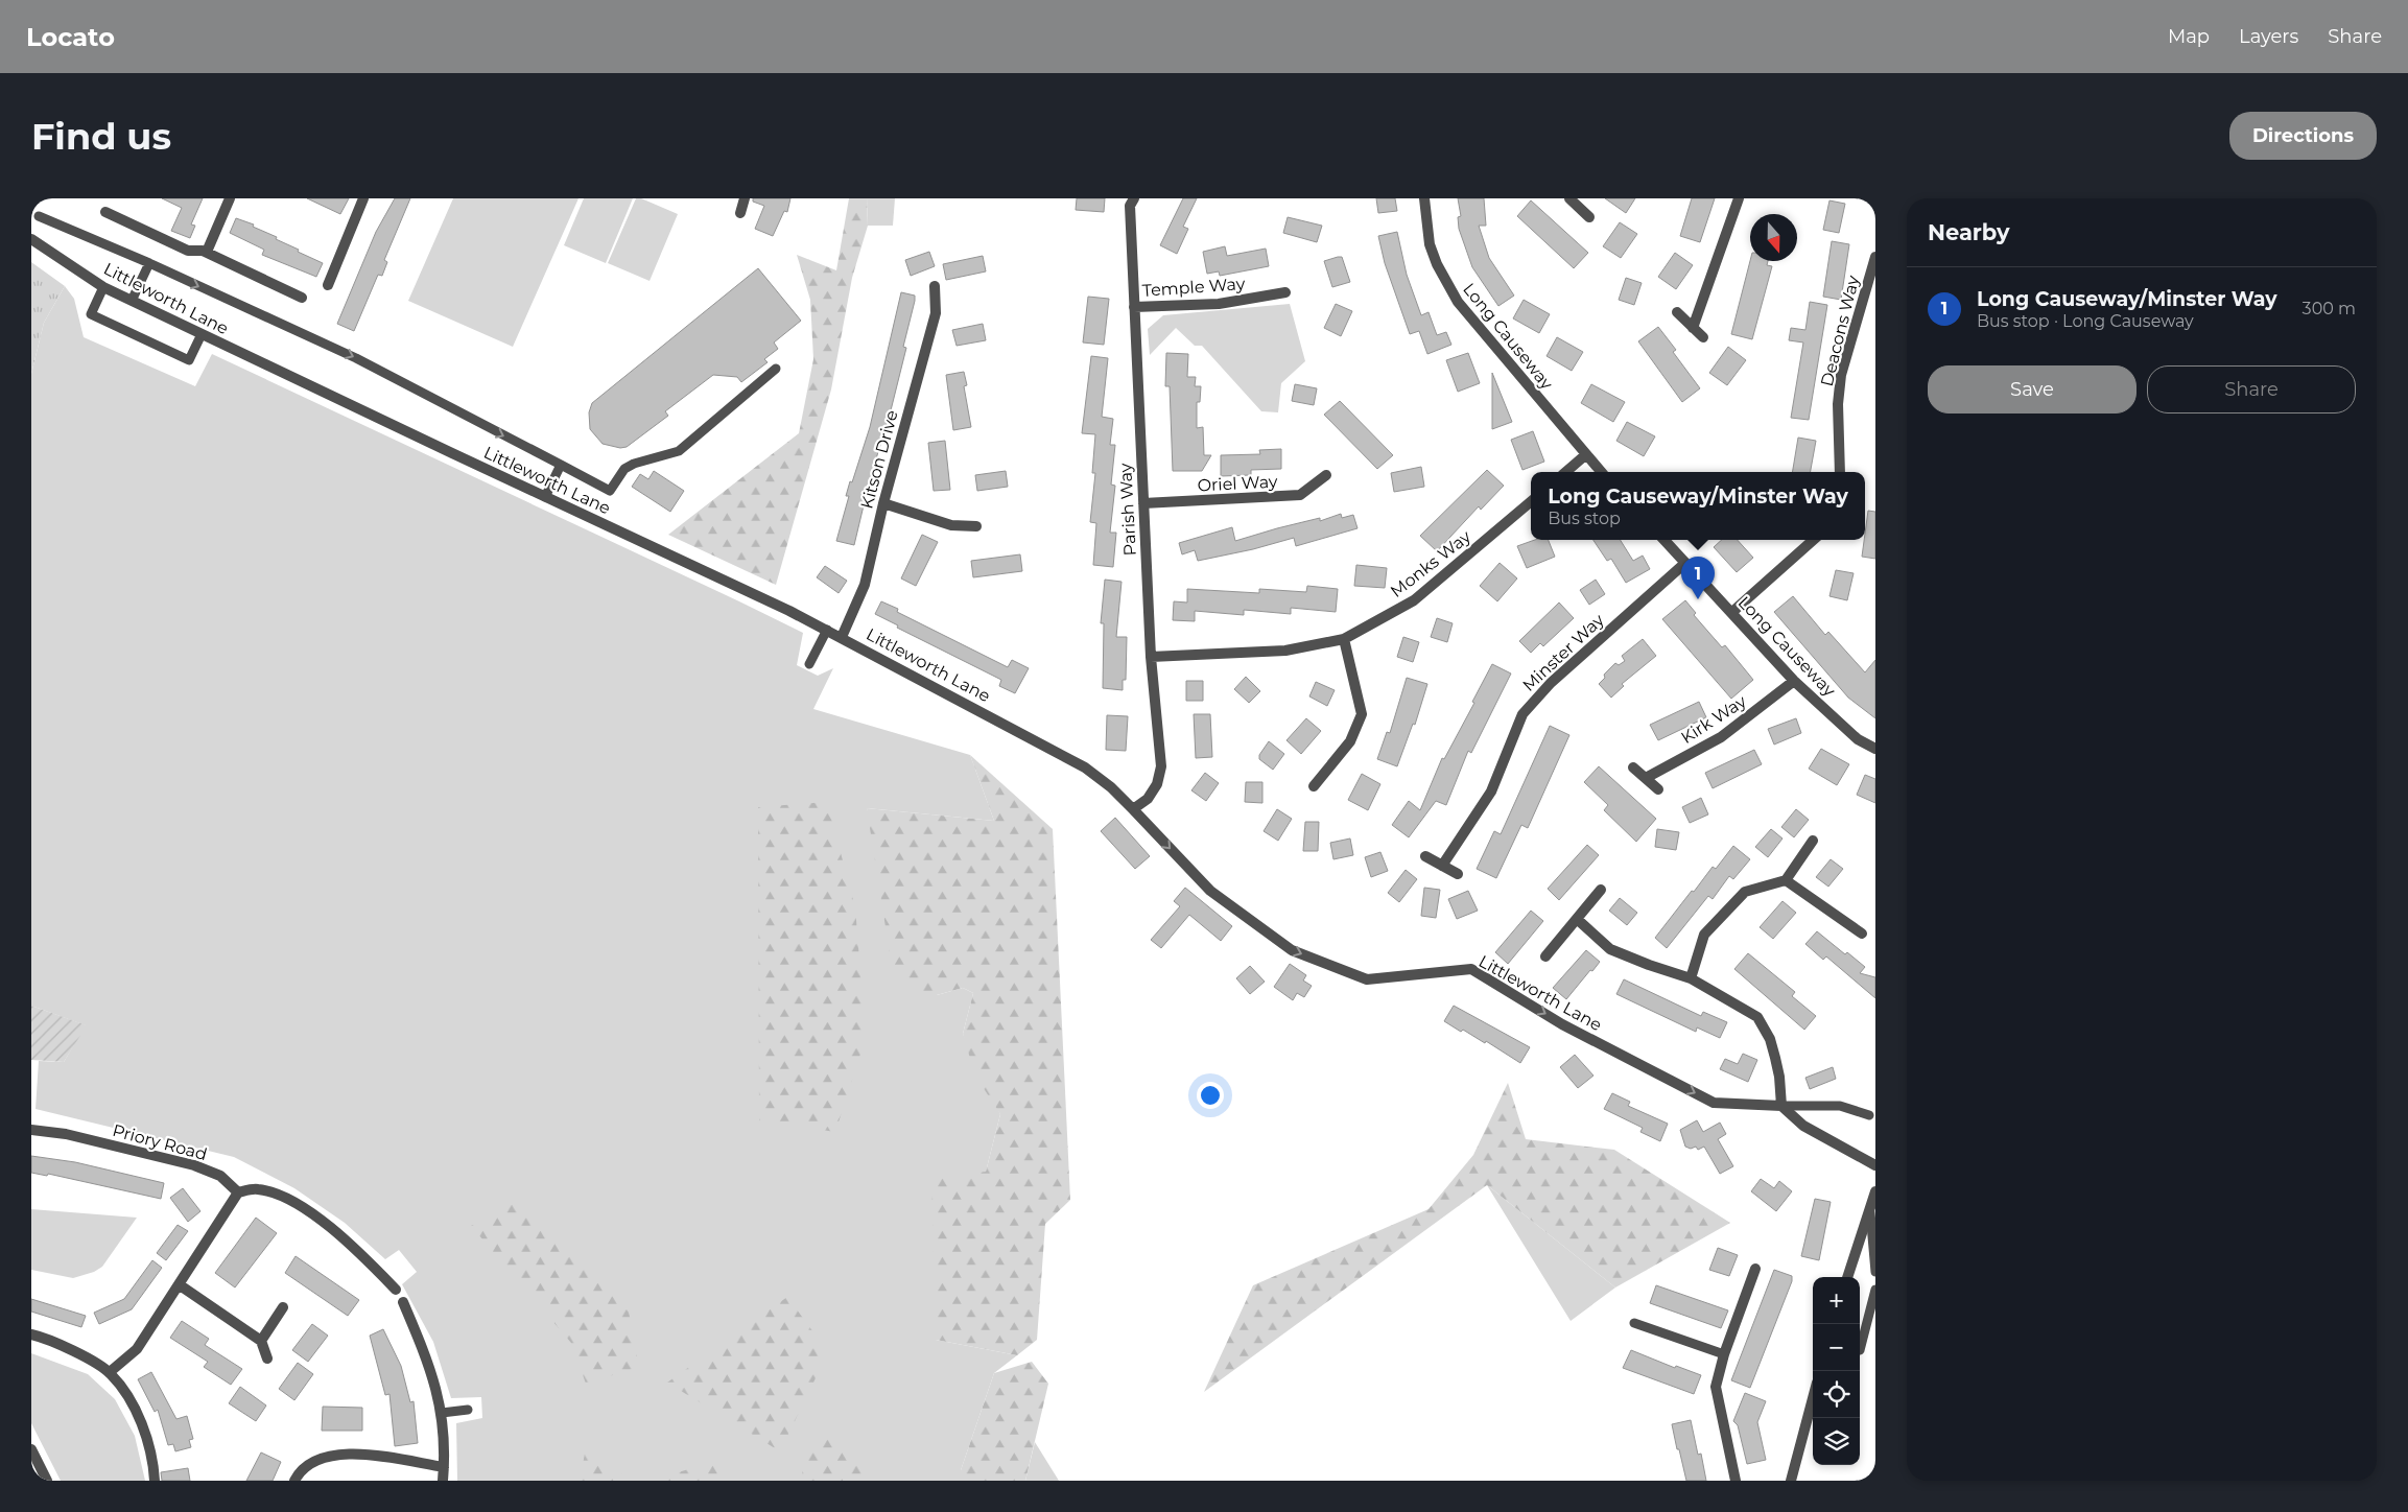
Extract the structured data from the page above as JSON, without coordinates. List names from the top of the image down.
{
  "streets": {
    "street": [
      "Temple Way",
      "Littleworth Lane",
      "Deacons Way",
      "Long Causeway",
      "Kitson Drive",
      "Oriel Way",
      "Parish Way",
      "Monks Way",
      "Minster Way",
      "Kirk Way",
      "Priory Road"
    ]
  },
  "crossings": [
    ["Temple Way", "Parish Way"],
    ["Littleworth Lane", "Kitson Drive"],
    ["Littleworth Lane", "Parish Way"],
    ["Long Causeway", "Minster Way"],
    ["Long Causeway", "Kirk Way"],
    ["Oriel Way", "Parish Way"],
    ["Parish Way", "Monks Way"]
  ],
  "north": "bottom",
  "page": {
    "header": "Locato",
    "nav": ["Map", "Layers", "Share"],
    "buttons": [
      "Directions",
      ["Save", "Share"]
    ],
    "title": "Find us",
    "heading": "Nearby",
    "list": [
      {
        "mark": "1",
        "name": "Long Causeway/Minster Way",
        "note": "Bus stop · Long Causeway",
        "value": "300 m"
      }
    ],
    "popup": ["Long Causeway/Minster Way", "Bus stop"],
    "pins": "1",
    "map_buttons": ["+", "−"]
  }
}
